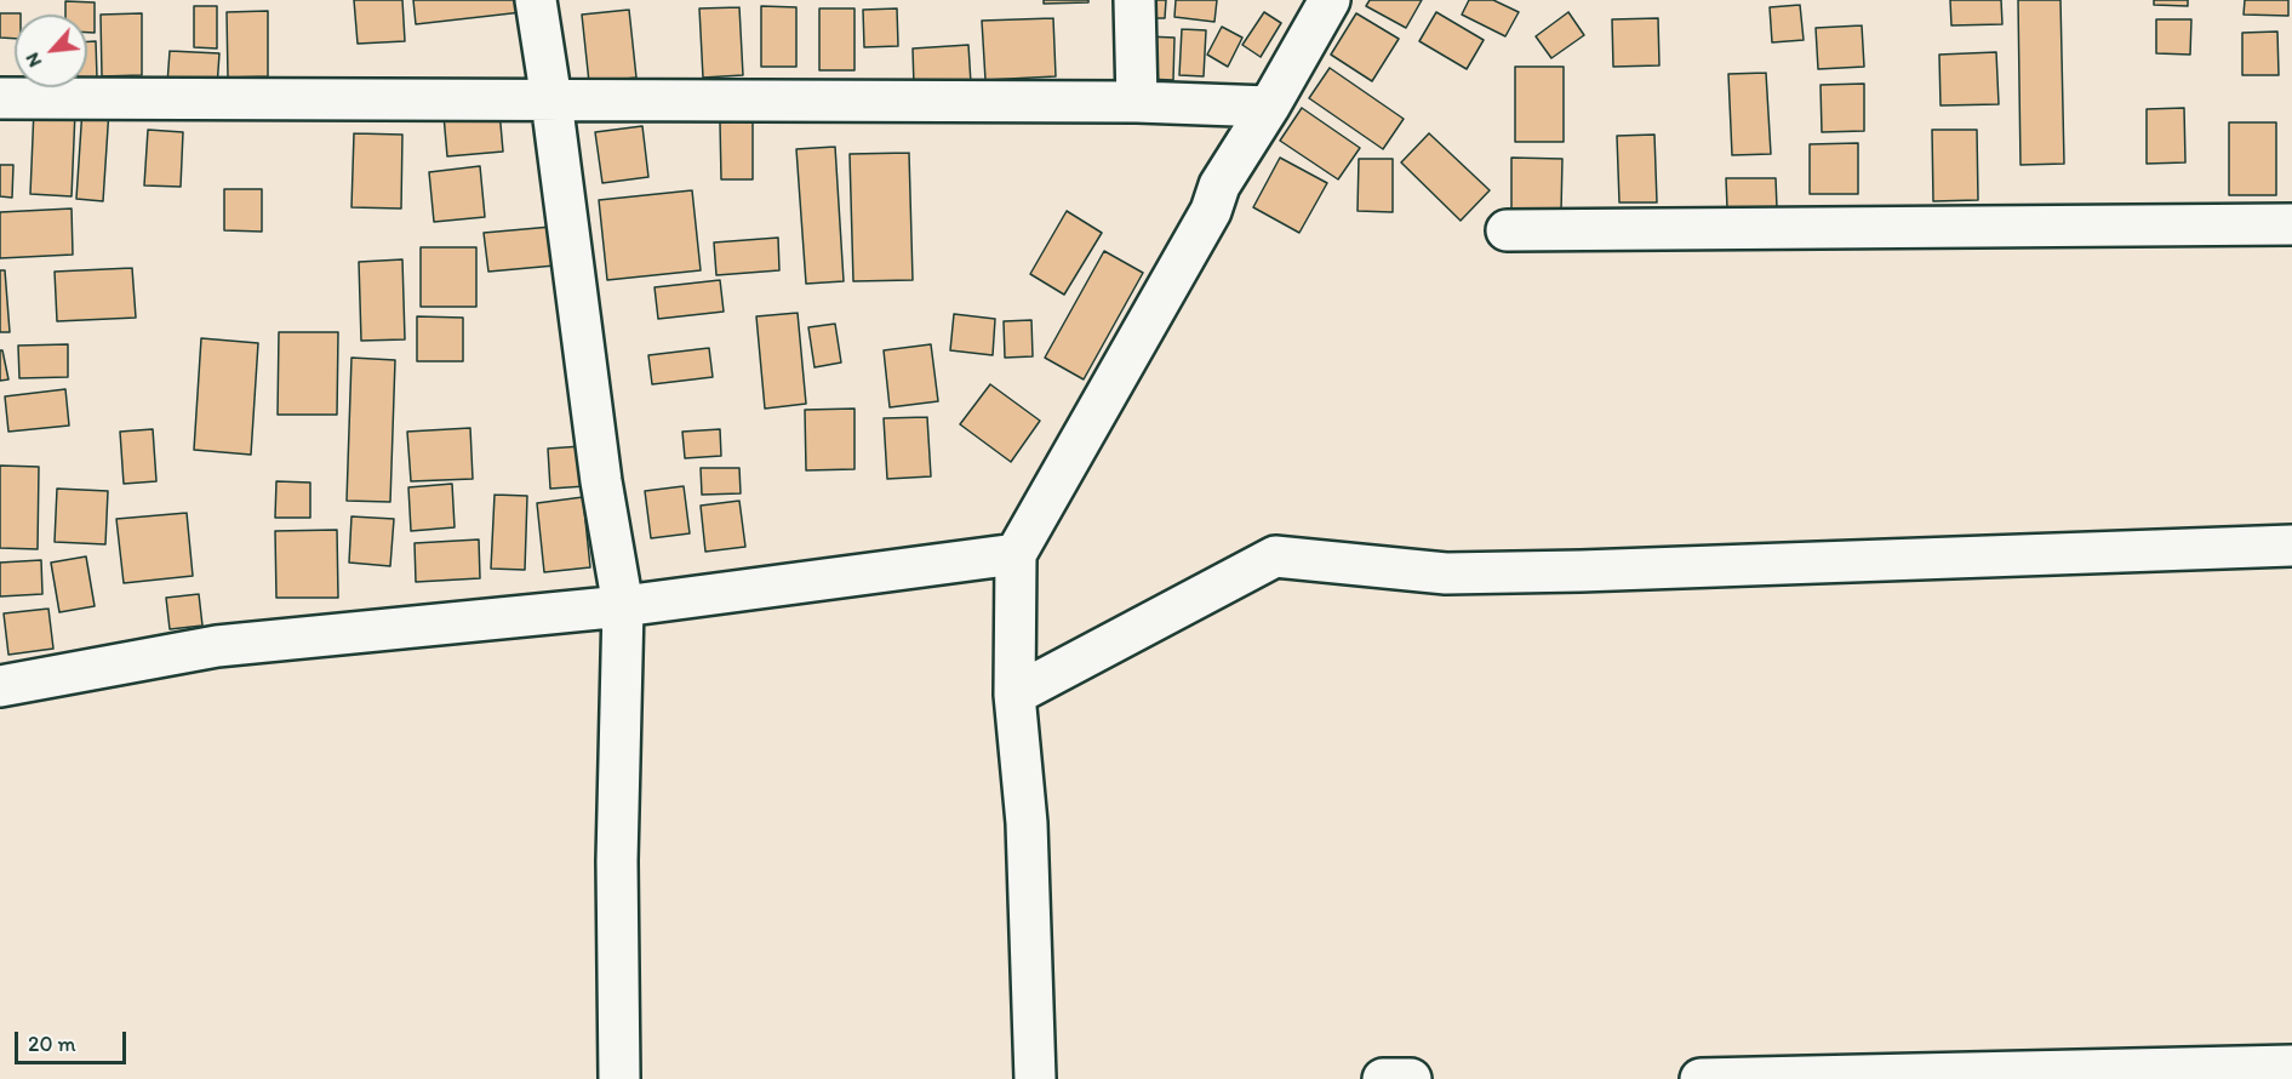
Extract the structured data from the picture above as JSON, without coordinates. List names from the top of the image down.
{
  "scale_bar": "20 m",
  "north": "bottom left"
}
